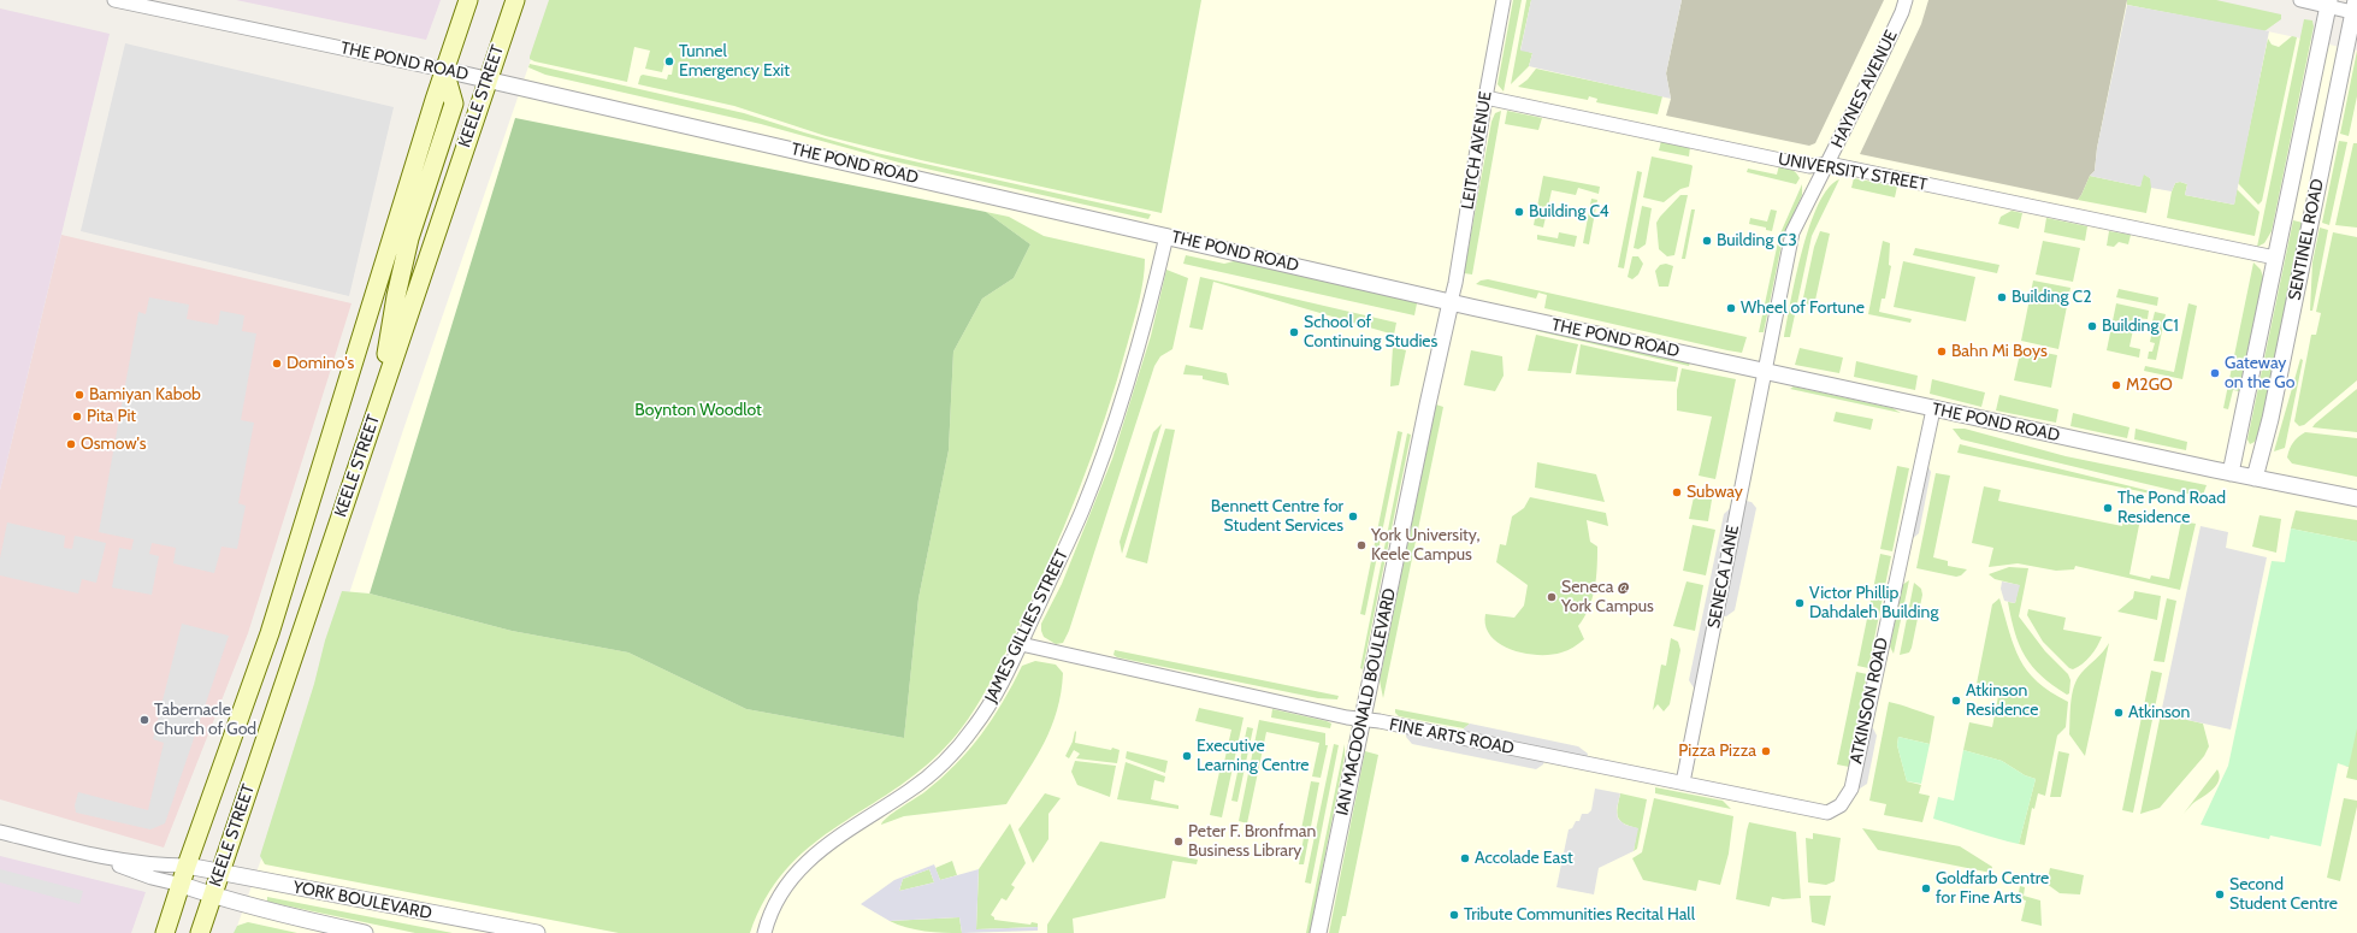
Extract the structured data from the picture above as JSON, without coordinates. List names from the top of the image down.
{
  "streets": {
    "main road": ["KEELE STREET"],
    "street": [
      "THE POND ROAD",
      "HAYNES AVENUE",
      "LEITCH AVENUE",
      "UNIVERSITY STREET",
      "SENTINEL ROAD",
      "SENECA LANE",
      "JAMES GILLIES STREET",
      "ATKINSON ROAD",
      "IAN MACDONALD BOULEVARD",
      "FINE ARTS ROAD",
      "YORK BOULEVARD"
    ]
  },
  "crossings": [
    ["THE POND ROAD", "HAYNES AVENUE"],
    ["THE POND ROAD", "KEELE STREET"],
    ["THE POND ROAD", "LEITCH AVENUE"],
    ["THE POND ROAD", "SENTINEL ROAD"],
    ["THE POND ROAD", "SENECA LANE"],
    ["THE POND ROAD", "JAMES GILLIES STREET"],
    ["THE POND ROAD", "ATKINSON ROAD"],
    ["THE POND ROAD", "IAN MACDONALD BOULEVARD"],
    ["HAYNES AVENUE", "UNIVERSITY STREET"],
    ["HAYNES AVENUE", "SENECA LANE"],
    ["KEELE STREET", "YORK BOULEVARD"],
    ["LEITCH AVENUE", "UNIVERSITY STREET"],
    ["LEITCH AVENUE", "IAN MACDONALD BOULEVARD"],
    ["UNIVERSITY STREET", "SENTINEL ROAD"],
    ["SENECA LANE", "FINE ARTS ROAD"],
    ["JAMES GILLIES STREET", "FINE ARTS ROAD"],
    ["ATKINSON ROAD", "FINE ARTS ROAD"],
    ["IAN MACDONALD BOULEVARD", "FINE ARTS ROAD"]
  ],
  "parks": ["Boynton Woodlot"],
  "places": [
    "Tunnel Emergency Exit",
    "Building C4",
    "Building C3",
    "Building C2",
    "Wheel of Fortune",
    "Building C1",
    "School of Continuing Studies",
    "Bahn Mi Boys",
    "Domino's",
    "Gateway on the Go",
    "M2GO",
    "Bamiyan Kabob",
    "Pita Pit",
    "Osmow's",
    "Subway",
    "The Pond Road Residence",
    "Bennett Centre for Student Services",
    "York University, Keele Campus",
    "Seneca @ York Campus",
    "Victor Phillip Dahdaleh Building",
    "Atkinson Residence",
    "Atkinson",
    "Tabernacle Church of God",
    "Pizza Pizza",
    "Executive Learning Centre",
    "Peter F. Bronfman Business Library",
    "Accolade East",
    "Goldfarb Centre for Fine Arts",
    "Second Student Centre",
    "Tribute Communities Recital Hall"
  ]
}
